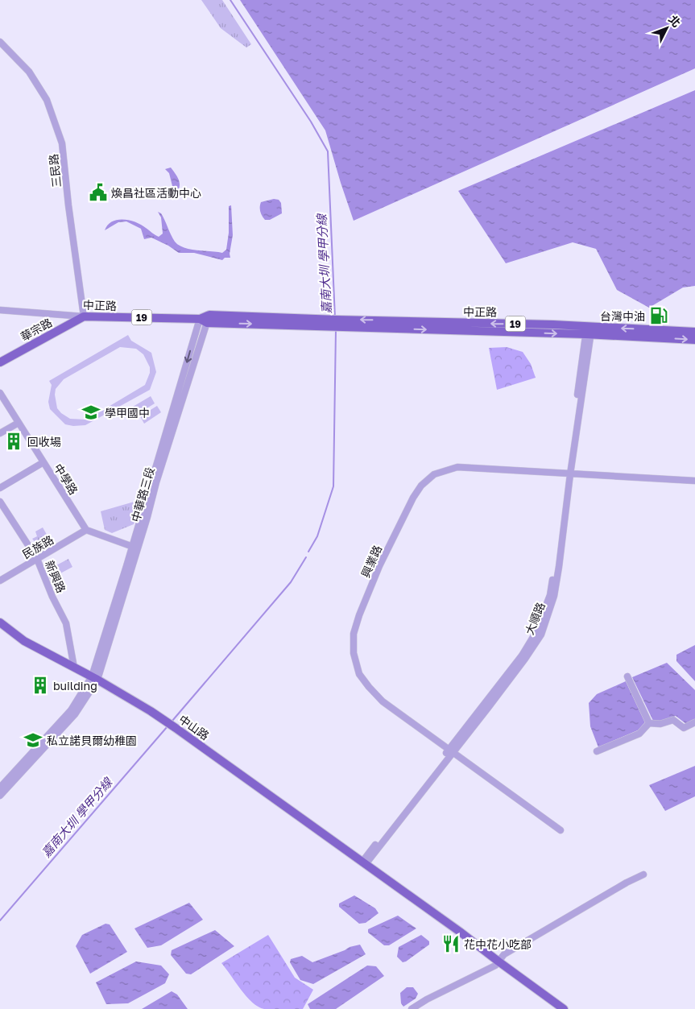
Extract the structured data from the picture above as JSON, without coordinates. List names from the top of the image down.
{
  "streets": {
    "main road": [
      "中正路",
      "19",
      "華宗路",
      "中山路"
    ],
    "street": [
      "三民路",
      "中學路",
      "中華路三段",
      "民族路",
      "興業路",
      "新興路",
      "大順路"
    ]
  },
  "crossings": [
    ["三民路", "中正路"],
    ["三民路", "華宗路"],
    ["中正路", "華宗路"],
    ["中正路", "中華路三段"],
    ["中正路", "大順路"],
    ["中學路", "民族路"],
    ["中華路三段", "中山路"],
    ["民族路", "新興路"],
    ["興業路", "大順路"],
    ["新興路", "中山路"],
    ["大順路", "中山路"]
  ],
  "water": ["嘉南大圳 學甲分線"],
  "places": {
    "public building": ["煥昌社區活動中心"],
    "fuel station": ["台灣中油"],
    "school or university": ["學甲國中", "私立諾貝爾幼稚園"],
    "building": ["回收場", "building"],
    "restaurant": ["花中花小吃部"]
  },
  "north": "top right"
}
